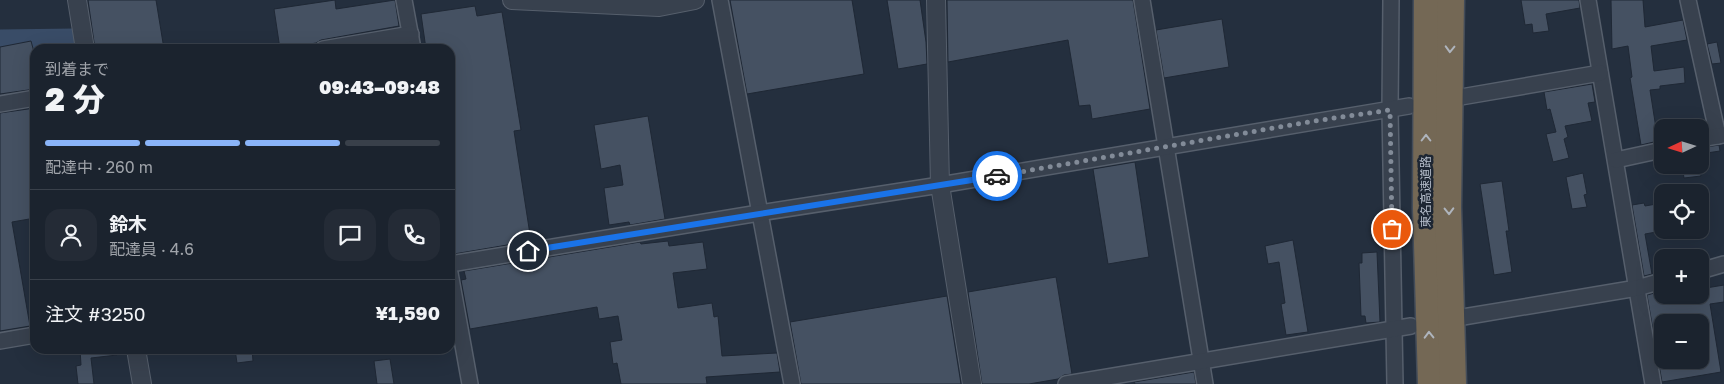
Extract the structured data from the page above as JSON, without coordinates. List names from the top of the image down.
{
  "streets": {
    "highway": ["東名高速道路"]
  },
  "north": "left",
  "page": {
    "heading": ["2 分", "到着まで", "09:43–09:48"],
    "panel": [
      "鈴木",
      "配達員 · 4.6",
      "注文 #3250",
      "¥1,590"
    ],
    "map_buttons": ["+", "−"],
    "bar": "配達中 · 260 m"
  }
}
